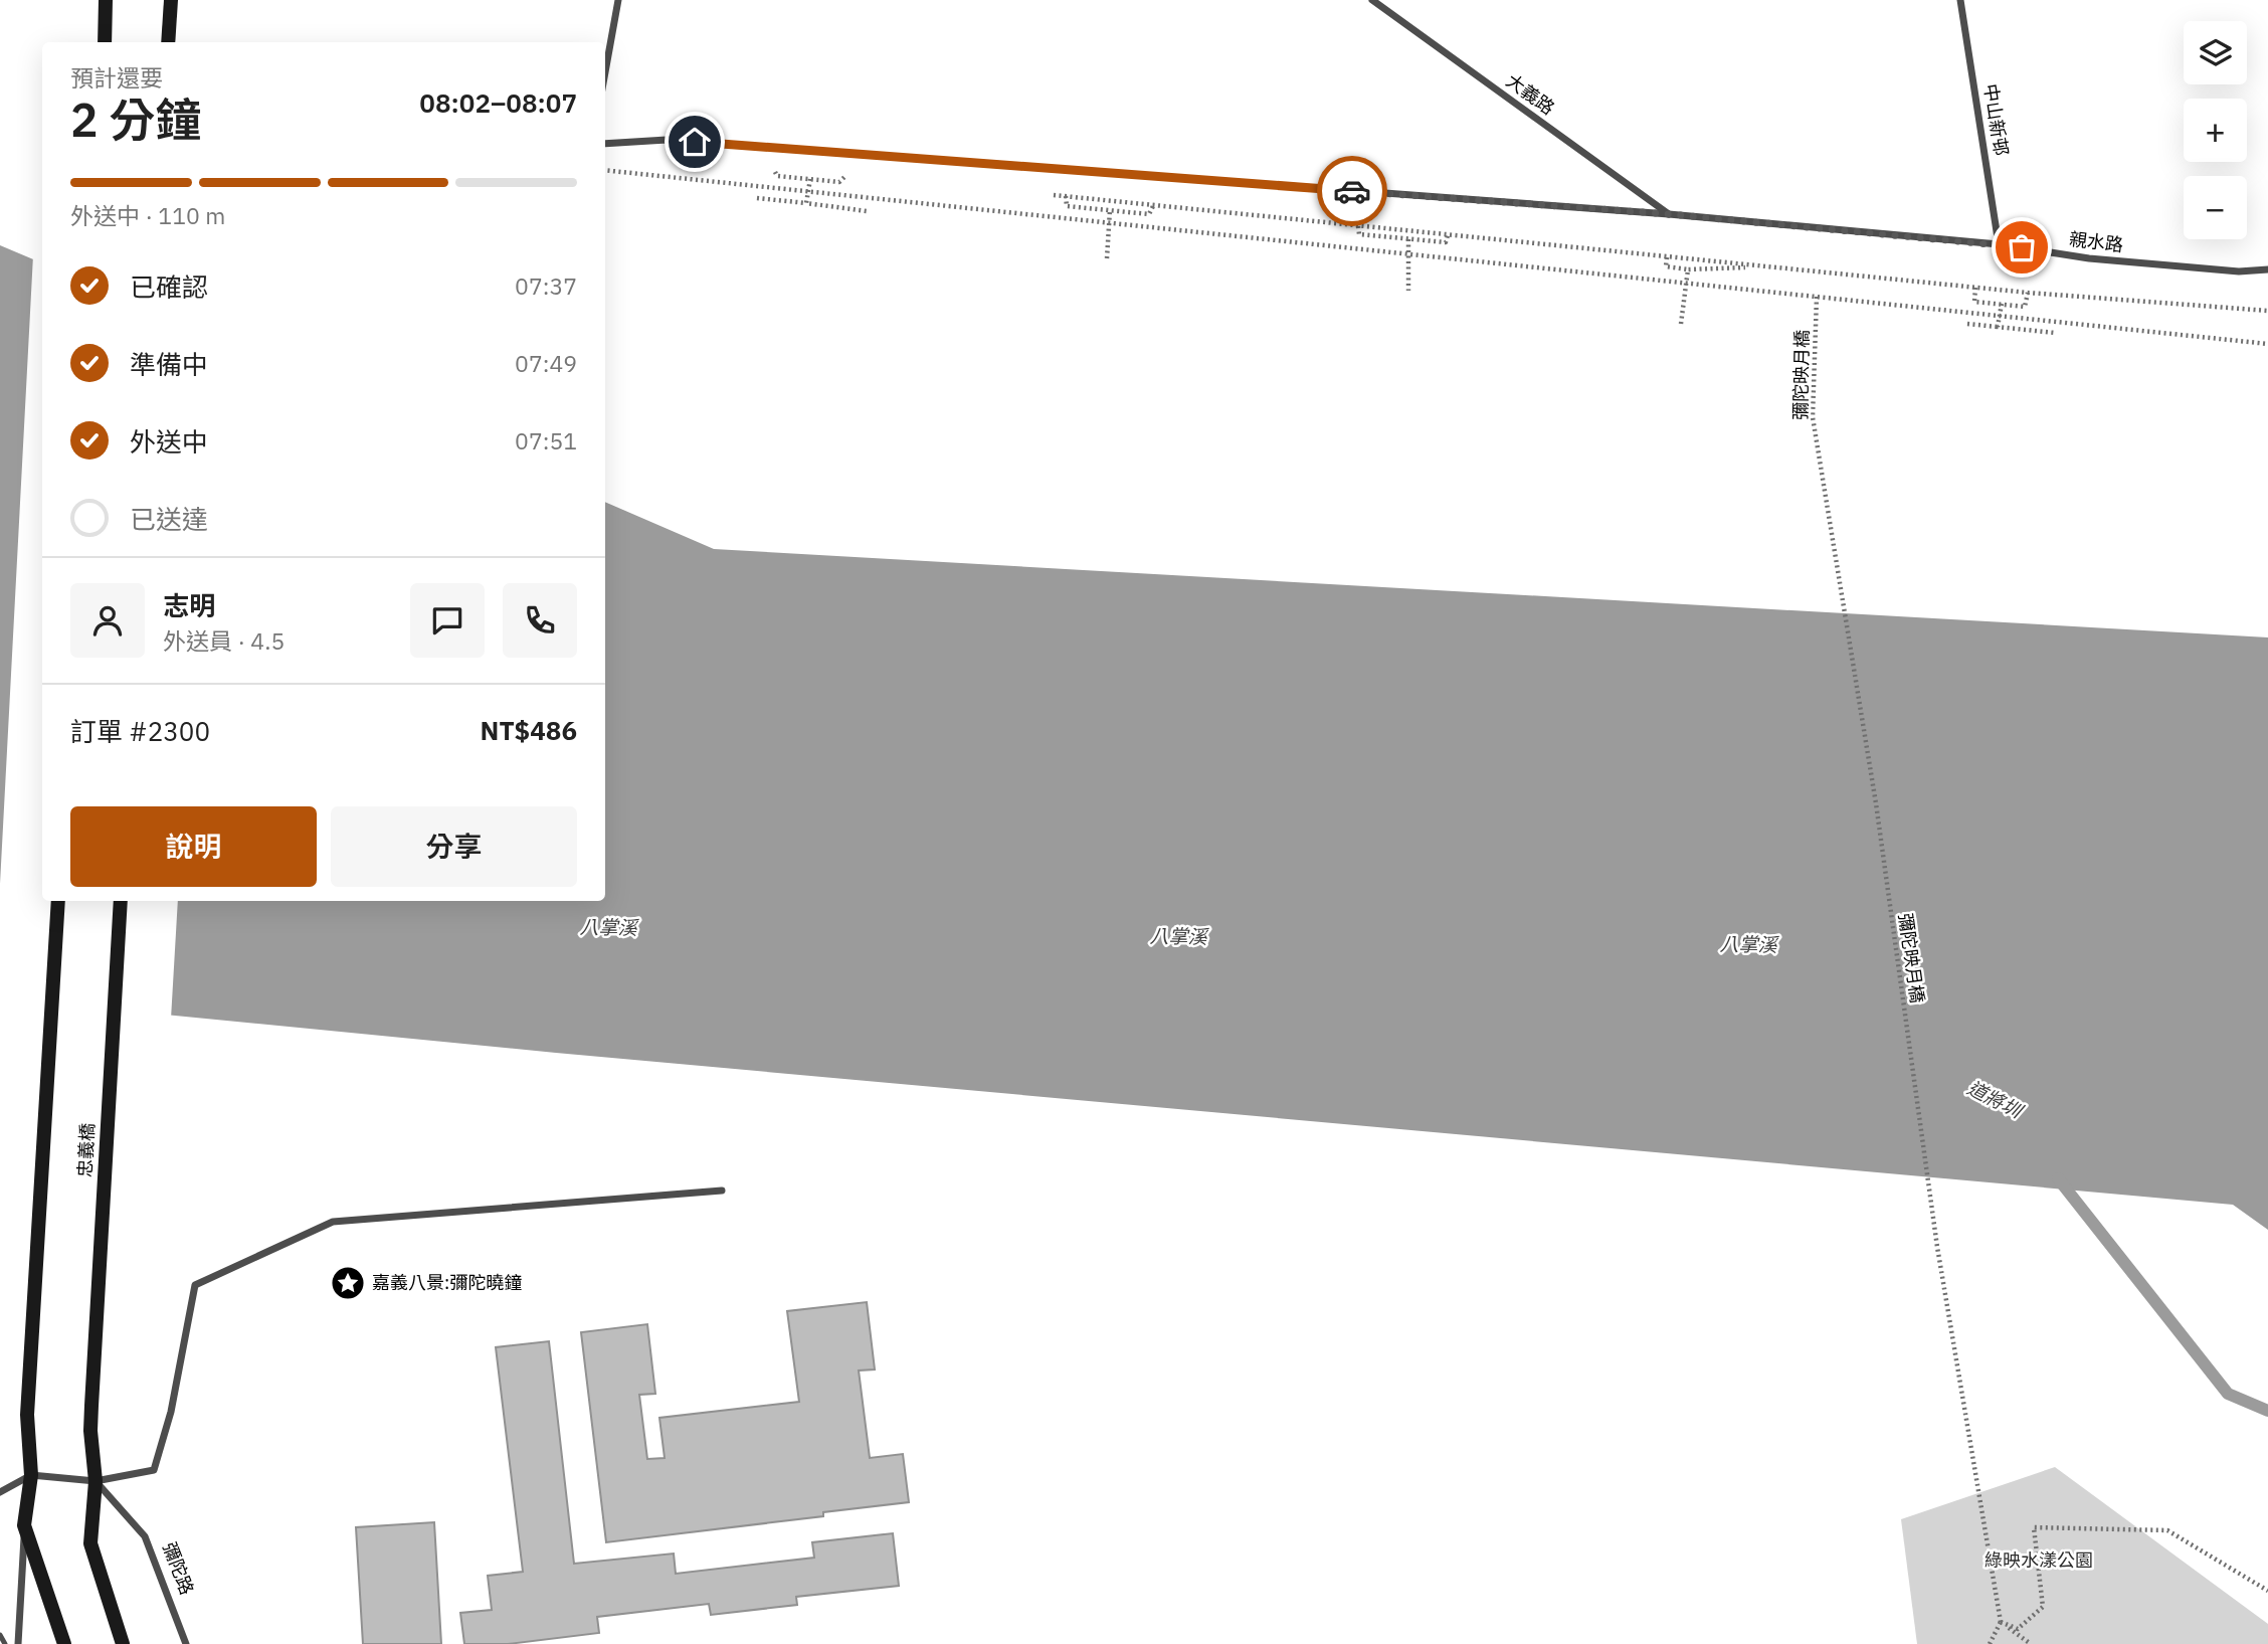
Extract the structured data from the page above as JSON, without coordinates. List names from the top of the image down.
{
  "streets": {
    "street": [
      "大義路",
      "中山新邨",
      "親水路",
      "忠義橋",
      "彌陀路"
    ],
    "path": ["彌陀映月橋"]
  },
  "crossings": [
    ["大義路", "親水路"],
    ["中山新邨", "親水路"],
    ["忠義橋", "彌陀路"]
  ],
  "water": ["八掌溪", "道將圳"],
  "parks": ["綠映水漾公園"],
  "places": {
    "place": ["嘉義八景:彌陀曉鐘"]
  },
  "page": {
    "map_buttons": ["+", "−"],
    "heading": ["2 分鐘", "預計還要", "08:02–08:07"],
    "panel": [
      "志明",
      "外送員 · 4.5",
      "訂單 #2300",
      "NT$486"
    ],
    "bar": "外送中 · 110 m",
    "list": [
      ["已確認", "07:37"],
      ["準備中", "07:49"],
      ["外送中", "07:51"],
      "已送達"
    ],
    "buttons": ["說明", "分享"]
  }
}
